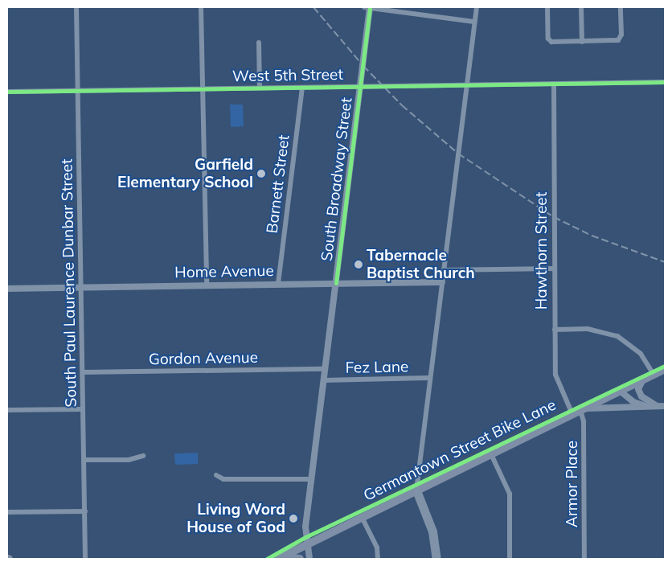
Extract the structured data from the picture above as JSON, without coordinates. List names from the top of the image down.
{
  "streets": {
    "street": [
      "West 5th Street",
      "South Broadway Street",
      "Barnett Street",
      "Hawthorn Street",
      "Home Avenue",
      "South Paul Laurence Dunbar Street",
      "Gordon Avenue",
      "Fez Lane",
      "Armor Place"
    ],
    "cycle path": ["Germantown Street Bike Lane"]
  },
  "crossings": [
    ["West 5th Street", "South Broadway Street"],
    ["West 5th Street", "Barnett Street"],
    ["West 5th Street", "Hawthorn Street"],
    ["West 5th Street", "South Paul Laurence Dunbar Street"],
    ["South Broadway Street", "Home Avenue"],
    ["South Broadway Street", "Gordon Avenue"],
    ["South Broadway Street", "Fez Lane"],
    ["Barnett Street", "Home Avenue"],
    ["Home Avenue", "South Paul Laurence Dunbar Street"],
    ["South Paul Laurence Dunbar Street", "Gordon Avenue"]
  ],
  "places": ["Garfield Elementary School", "Tabernacle Baptist Church", "Living Word House of God"]
}
